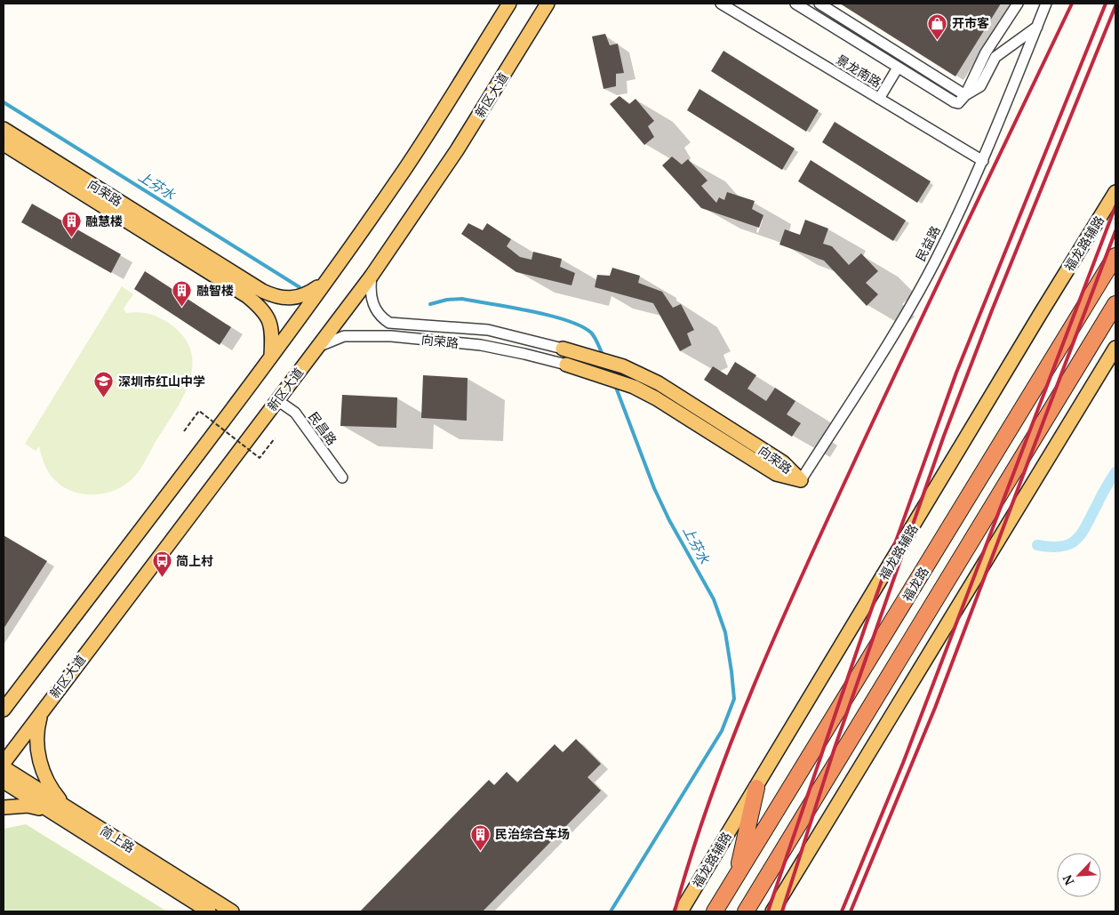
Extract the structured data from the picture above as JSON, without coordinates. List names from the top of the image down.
{
  "streets": {
    "highway": ["福龙路"],
    "main road": [
      "新区大道",
      "向荣路",
      "福龙路辅路",
      "简上路"
    ],
    "street": ["景龙南路", "民益路", "民昌路"]
  },
  "crossings": [
    ["景龙南路", "民益路"],
    ["新区大道", "向荣路"],
    ["新区大道", "民昌路"],
    ["向荣路", "民益路"]
  ],
  "water": ["上芬水"],
  "places": {
    "shop": ["开市客"],
    "building": ["融慧楼", "融智楼", "民治综合车场"],
    "school or university": ["深圳市红山中学"],
    "bus stop": ["简上村"]
  },
  "north": "bottom left"
}
